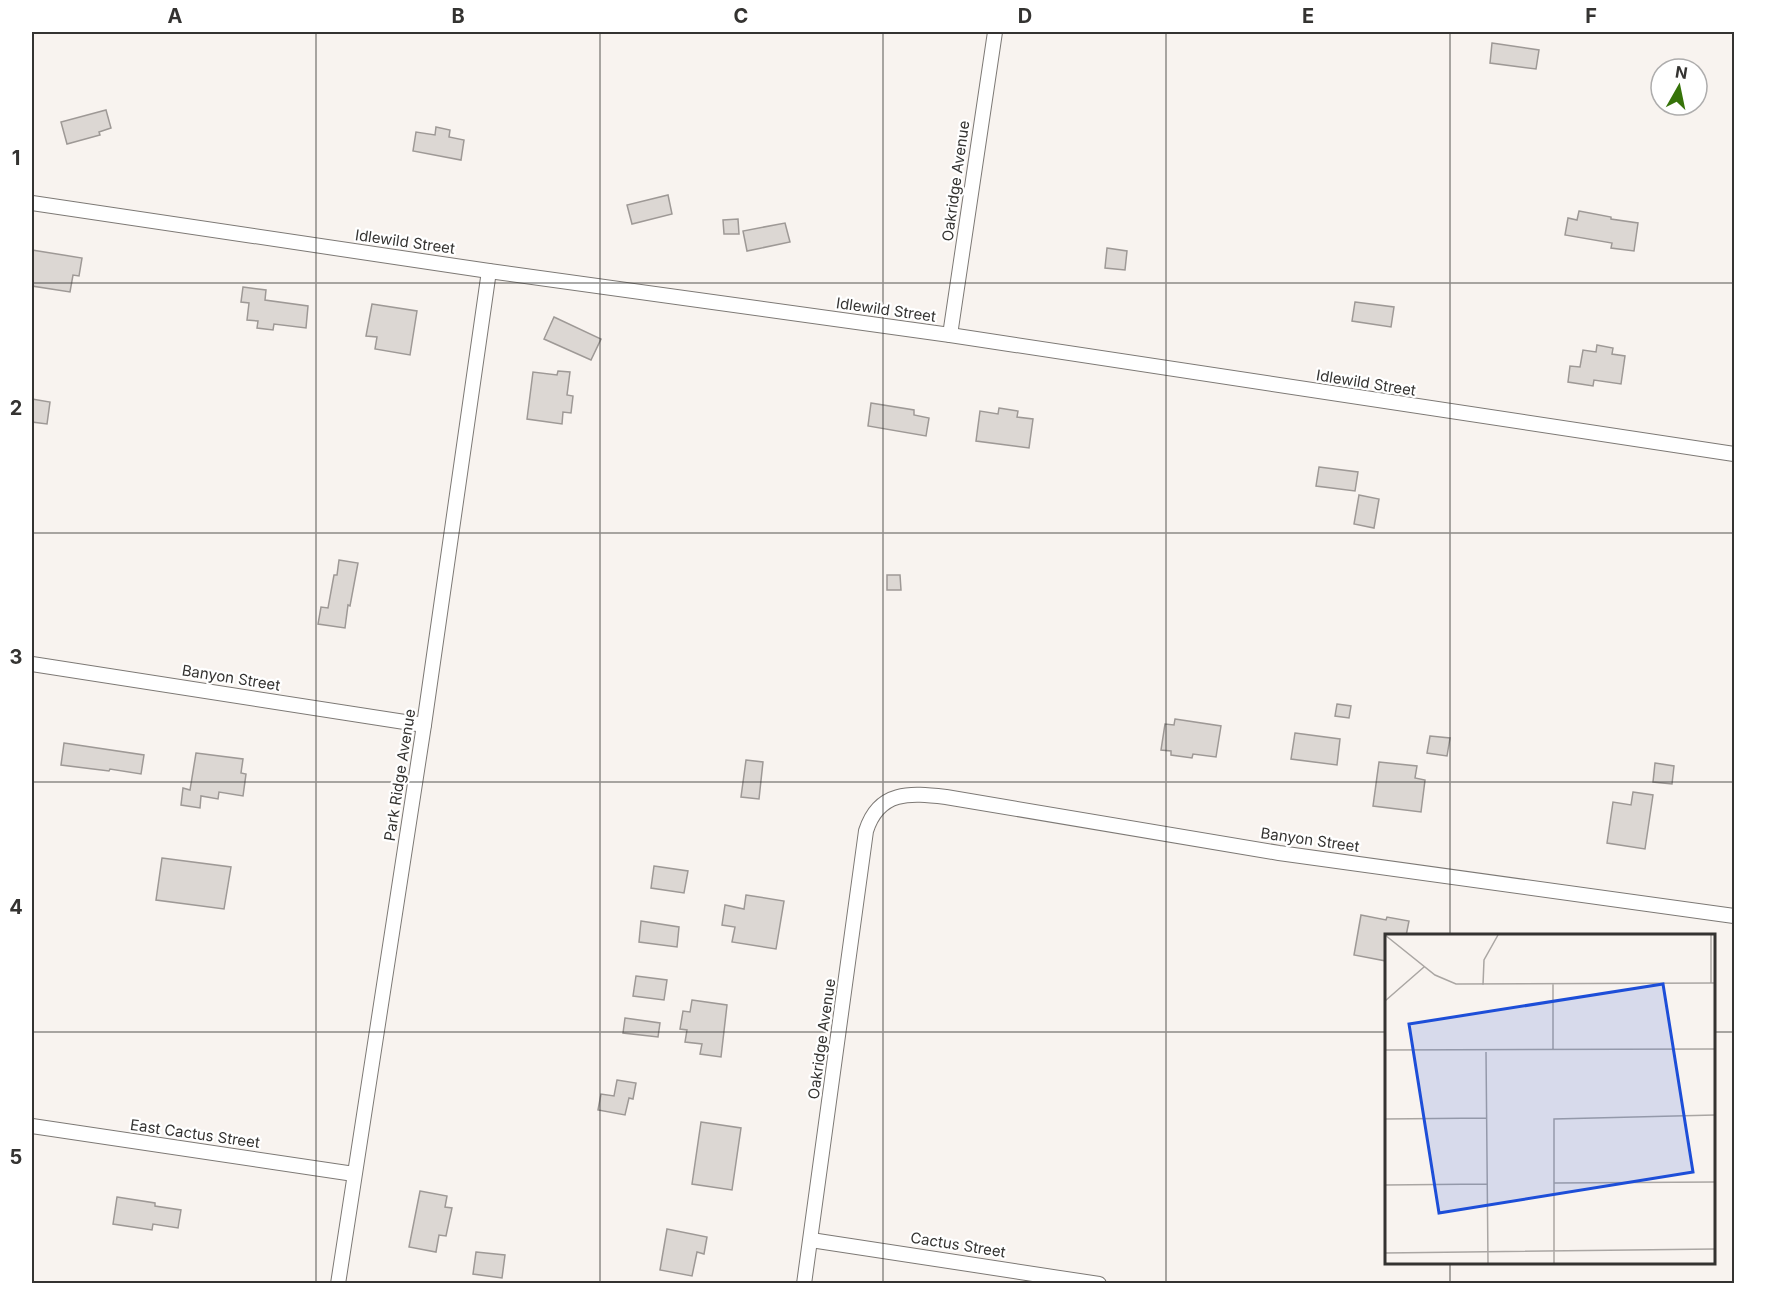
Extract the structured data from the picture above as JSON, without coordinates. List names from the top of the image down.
{
  "streets": {
    "street": [
      "Oakridge Avenue",
      "Idlewild Street",
      "Banyon Street",
      "Park Ridge Avenue",
      "East Cactus Street",
      "Cactus Street"
    ]
  },
  "crossings": [
    ["Oakridge Avenue", "Idlewild Street"],
    ["Oakridge Avenue", "Banyon Street"],
    ["Oakridge Avenue", "Cactus Street"],
    ["Idlewild Street", "Park Ridge Avenue"],
    ["Banyon Street", "Park Ridge Avenue"],
    ["Park Ridge Avenue", "East Cactus Street"]
  ],
  "north": "top",
  "grid": {
    "columns": [
      "A",
      "B",
      "C",
      "D",
      "E",
      "F"
    ],
    "rows": [
      "1",
      "2",
      "3",
      "4",
      "5"
    ]
  }
}
